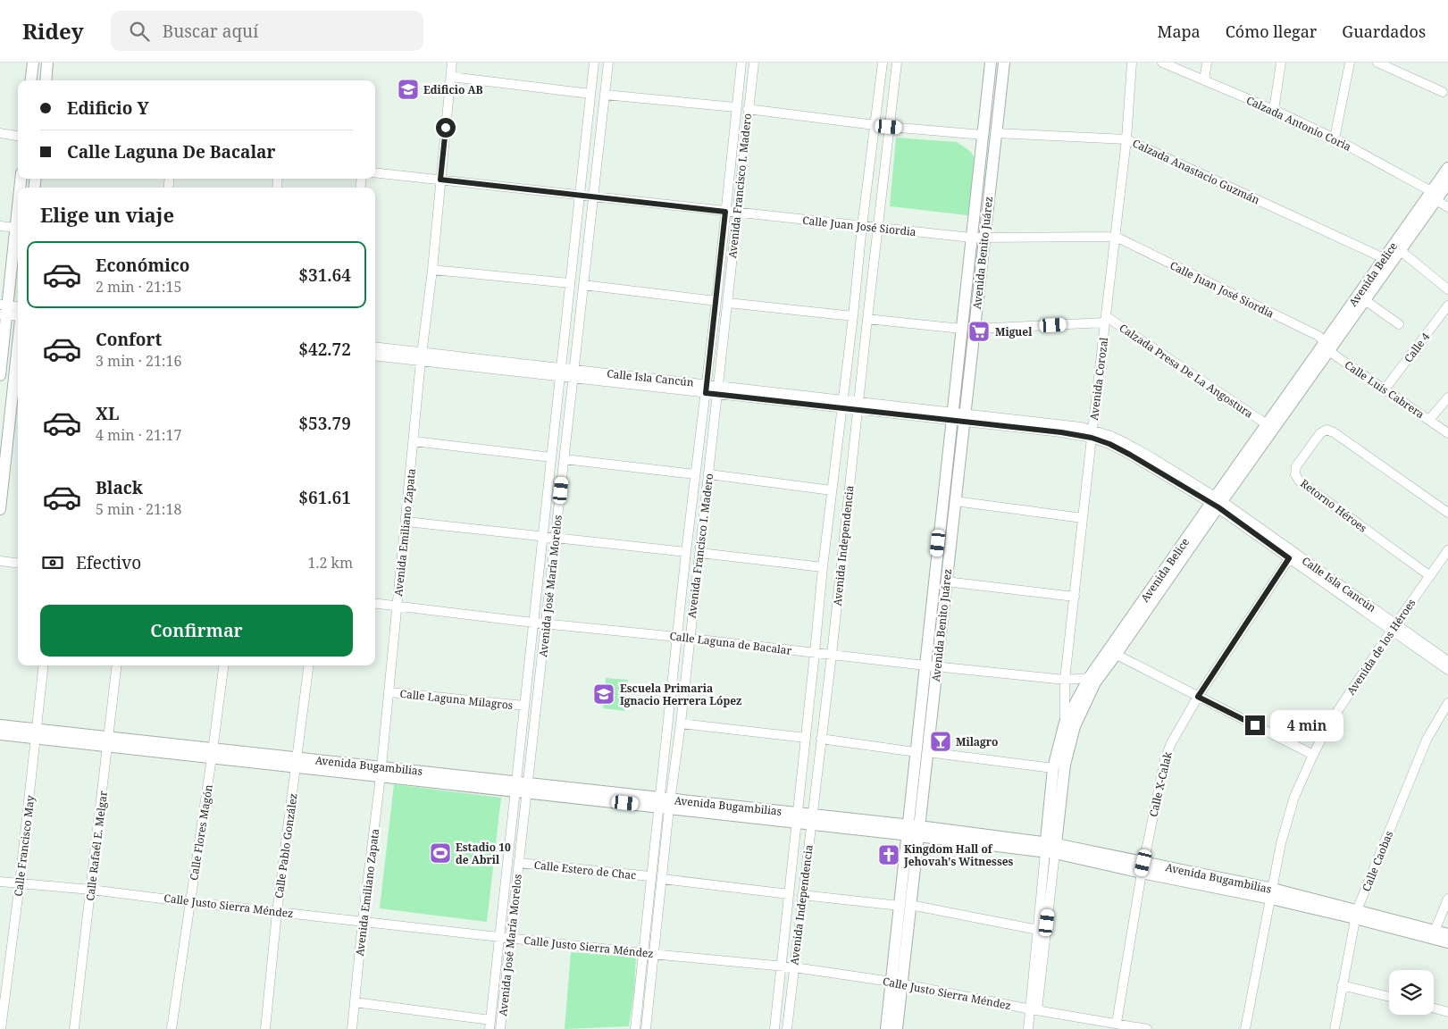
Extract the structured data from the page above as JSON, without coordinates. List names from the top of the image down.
{
  "streets": {
    "main road": ["Avenida Benito Juárez", "Avenida Belice", "Avenida Bugambilias"],
    "street": [
      "Calzada Antonio Coria",
      "Calzada Anastacio Guzmán",
      "Avenida Francisco I. Madero",
      "Calle Juan José Siordia",
      "Calle 4",
      "Calzada Presa De La Angostura",
      "Calle Isla Cancún",
      "Avenida Corozal",
      "Calle Luis Cabrera",
      "Retorno Héroes",
      "Avenida Emiliano Zapata",
      "Avenida Independencia",
      "Avenida José María Morelos",
      "Calle Laguna de Bacalar",
      "Avenida de los Héroes",
      "Calle Laguna Milagros",
      "Calle X-Calak",
      "Calle Flores Magón",
      "Calle Francisco May",
      "Calle Rafaél E. Melgar",
      "Calle Pablo González",
      "Calle Caobas",
      "Calle Estero de Chac",
      "Calle Justo Sierra Méndez"
    ]
  },
  "crossings": [
    ["Calzada Antonio Coria", "Avenida Belice"],
    ["Calzada Anastacio Guzmán", "Avenida Benito Juárez"],
    ["Calzada Anastacio Guzmán", "Avenida Belice"],
    ["Calzada Anastacio Guzmán", "Avenida Corozal"],
    ["Avenida Francisco I. Madero", "Calle Juan José Siordia"],
    ["Avenida Francisco I. Madero", "Calle Isla Cancún"],
    ["Avenida Francisco I. Madero", "Calle Laguna de Bacalar"],
    ["Avenida Francisco I. Madero", "Avenida Bugambilias"],
    ["Avenida Francisco I. Madero", "Calle Estero de Chac"],
    ["Avenida Francisco I. Madero", "Calle Justo Sierra Méndez"],
    ["Calle Juan José Siordia", "Avenida Benito Juárez"],
    ["Calle Juan José Siordia", "Avenida Belice"],
    ["Calle Juan José Siordia", "Avenida Corozal"],
    ["Calle Juan José Siordia", "Calle Luis Cabrera"],
    ["Calle Juan José Siordia", "Avenida Emiliano Zapata"],
    ["Calle Juan José Siordia", "Avenida Independencia"],
    ["Calle Juan José Siordia", "Avenida José María Morelos"],
    ["Avenida Benito Juárez", "Calzada Presa De La Angostura"],
    ["Avenida Benito Juárez", "Calle Isla Cancún"],
    ["Avenida Benito Juárez", "Calle Laguna de Bacalar"],
    ["Avenida Benito Juárez", "Avenida Bugambilias"],
    ["Avenida Benito Juárez", "Calle Justo Sierra Méndez"],
    ["Avenida Belice", "Calzada Presa De La Angostura"],
    ["Avenida Belice", "Calle Isla Cancún"],
    ["Avenida Belice", "Avenida Corozal"],
    ["Avenida Belice", "Calle Luis Cabrera"],
    ["Avenida Belice", "Calle Laguna de Bacalar"],
    ["Avenida Belice", "Avenida Bugambilias"],
    ["Avenida Belice", "Calle Justo Sierra Méndez"],
    ["Calle 4", "Calle Luis Cabrera"],
    ["Calzada Presa De La Angostura", "Avenida Corozal"],
    ["Calle Isla Cancún", "Avenida Corozal"],
    ["Calle Isla Cancún", "Avenida Emiliano Zapata"],
    ["Calle Isla Cancún", "Avenida Independencia"],
    ["Calle Isla Cancún", "Avenida José María Morelos"],
    ["Calle Isla Cancún", "Avenida de los Héroes"],
    ["Calle Isla Cancún", "Calle X-Calak"],
    ["Avenida Corozal", "Calle Laguna de Bacalar"],
    ["Retorno Héroes", "Avenida de los Héroes"],
    ["Avenida Emiliano Zapata", "Calle Laguna de Bacalar"],
    ["Avenida Emiliano Zapata", "Calle Laguna Milagros"],
    ["Avenida Emiliano Zapata", "Avenida Bugambilias"],
    ["Avenida Emiliano Zapata", "Calle Justo Sierra Méndez"],
    ["Avenida Independencia", "Calle Laguna de Bacalar"],
    ["Avenida Independencia", "Avenida Bugambilias"],
    ["Avenida Independencia", "Calle Justo Sierra Méndez"],
    ["Avenida José María Morelos", "Calle Laguna de Bacalar"],
    ["Avenida José María Morelos", "Calle Laguna Milagros"],
    ["Avenida José María Morelos", "Avenida Bugambilias"],
    ["Avenida José María Morelos", "Calle Estero de Chac"],
    ["Avenida José María Morelos", "Calle Justo Sierra Méndez"],
    ["Avenida de los Héroes", "Avenida Bugambilias"],
    ["Avenida Bugambilias", "Calle X-Calak"],
    ["Avenida Bugambilias", "Calle Flores Magón"],
    ["Avenida Bugambilias", "Calle Francisco May"],
    ["Avenida Bugambilias", "Calle Rafaél E. Melgar"],
    ["Avenida Bugambilias", "Calle Pablo González"],
    ["Avenida Bugambilias", "Calle Caobas"],
    ["Calle X-Calak", "Calle Justo Sierra Méndez"],
    ["Calle Flores Magón", "Calle Justo Sierra Méndez"],
    ["Calle Francisco May", "Calle Justo Sierra Méndez"],
    ["Calle Rafaél E. Melgar", "Calle Justo Sierra Méndez"],
    ["Calle Pablo González", "Calle Justo Sierra Méndez"]
  ],
  "places": {
    "school or university": ["Edificio AB", "Escuela Primaria Ignacio Herrera López"],
    "supermarket": ["Miguel"],
    "bar": ["Milagro"],
    "sports": ["Estadio 10 de Abril"],
    "church": ["Kingdom Hall of Jehovah's Witnesses"]
  },
  "page": {
    "header": "Ridey",
    "search": "Buscar aquí",
    "nav": ["Mapa", "Cómo llegar", "Guardados"],
    "banner": ["Edificio Y", "Calle Laguna De Bacalar"],
    "heading": "Elige un viaje",
    "list": [
      {
        "name": "Económico",
        "note": "2 min · 21:15",
        "value": "$31.64"
      },
      {
        "name": "Confort",
        "note": "3 min · 21:16",
        "value": "$42.72"
      },
      {
        "name": "XL",
        "note": "4 min · 21:17",
        "value": "$53.79"
      },
      {
        "name": "Black",
        "note": "5 min · 21:18",
        "value": "$61.61"
      }
    ],
    "pay": ["Efectivo", "1.2 km"],
    "buttons": "Confirmar",
    "bubble": "4 min"
  }
}
